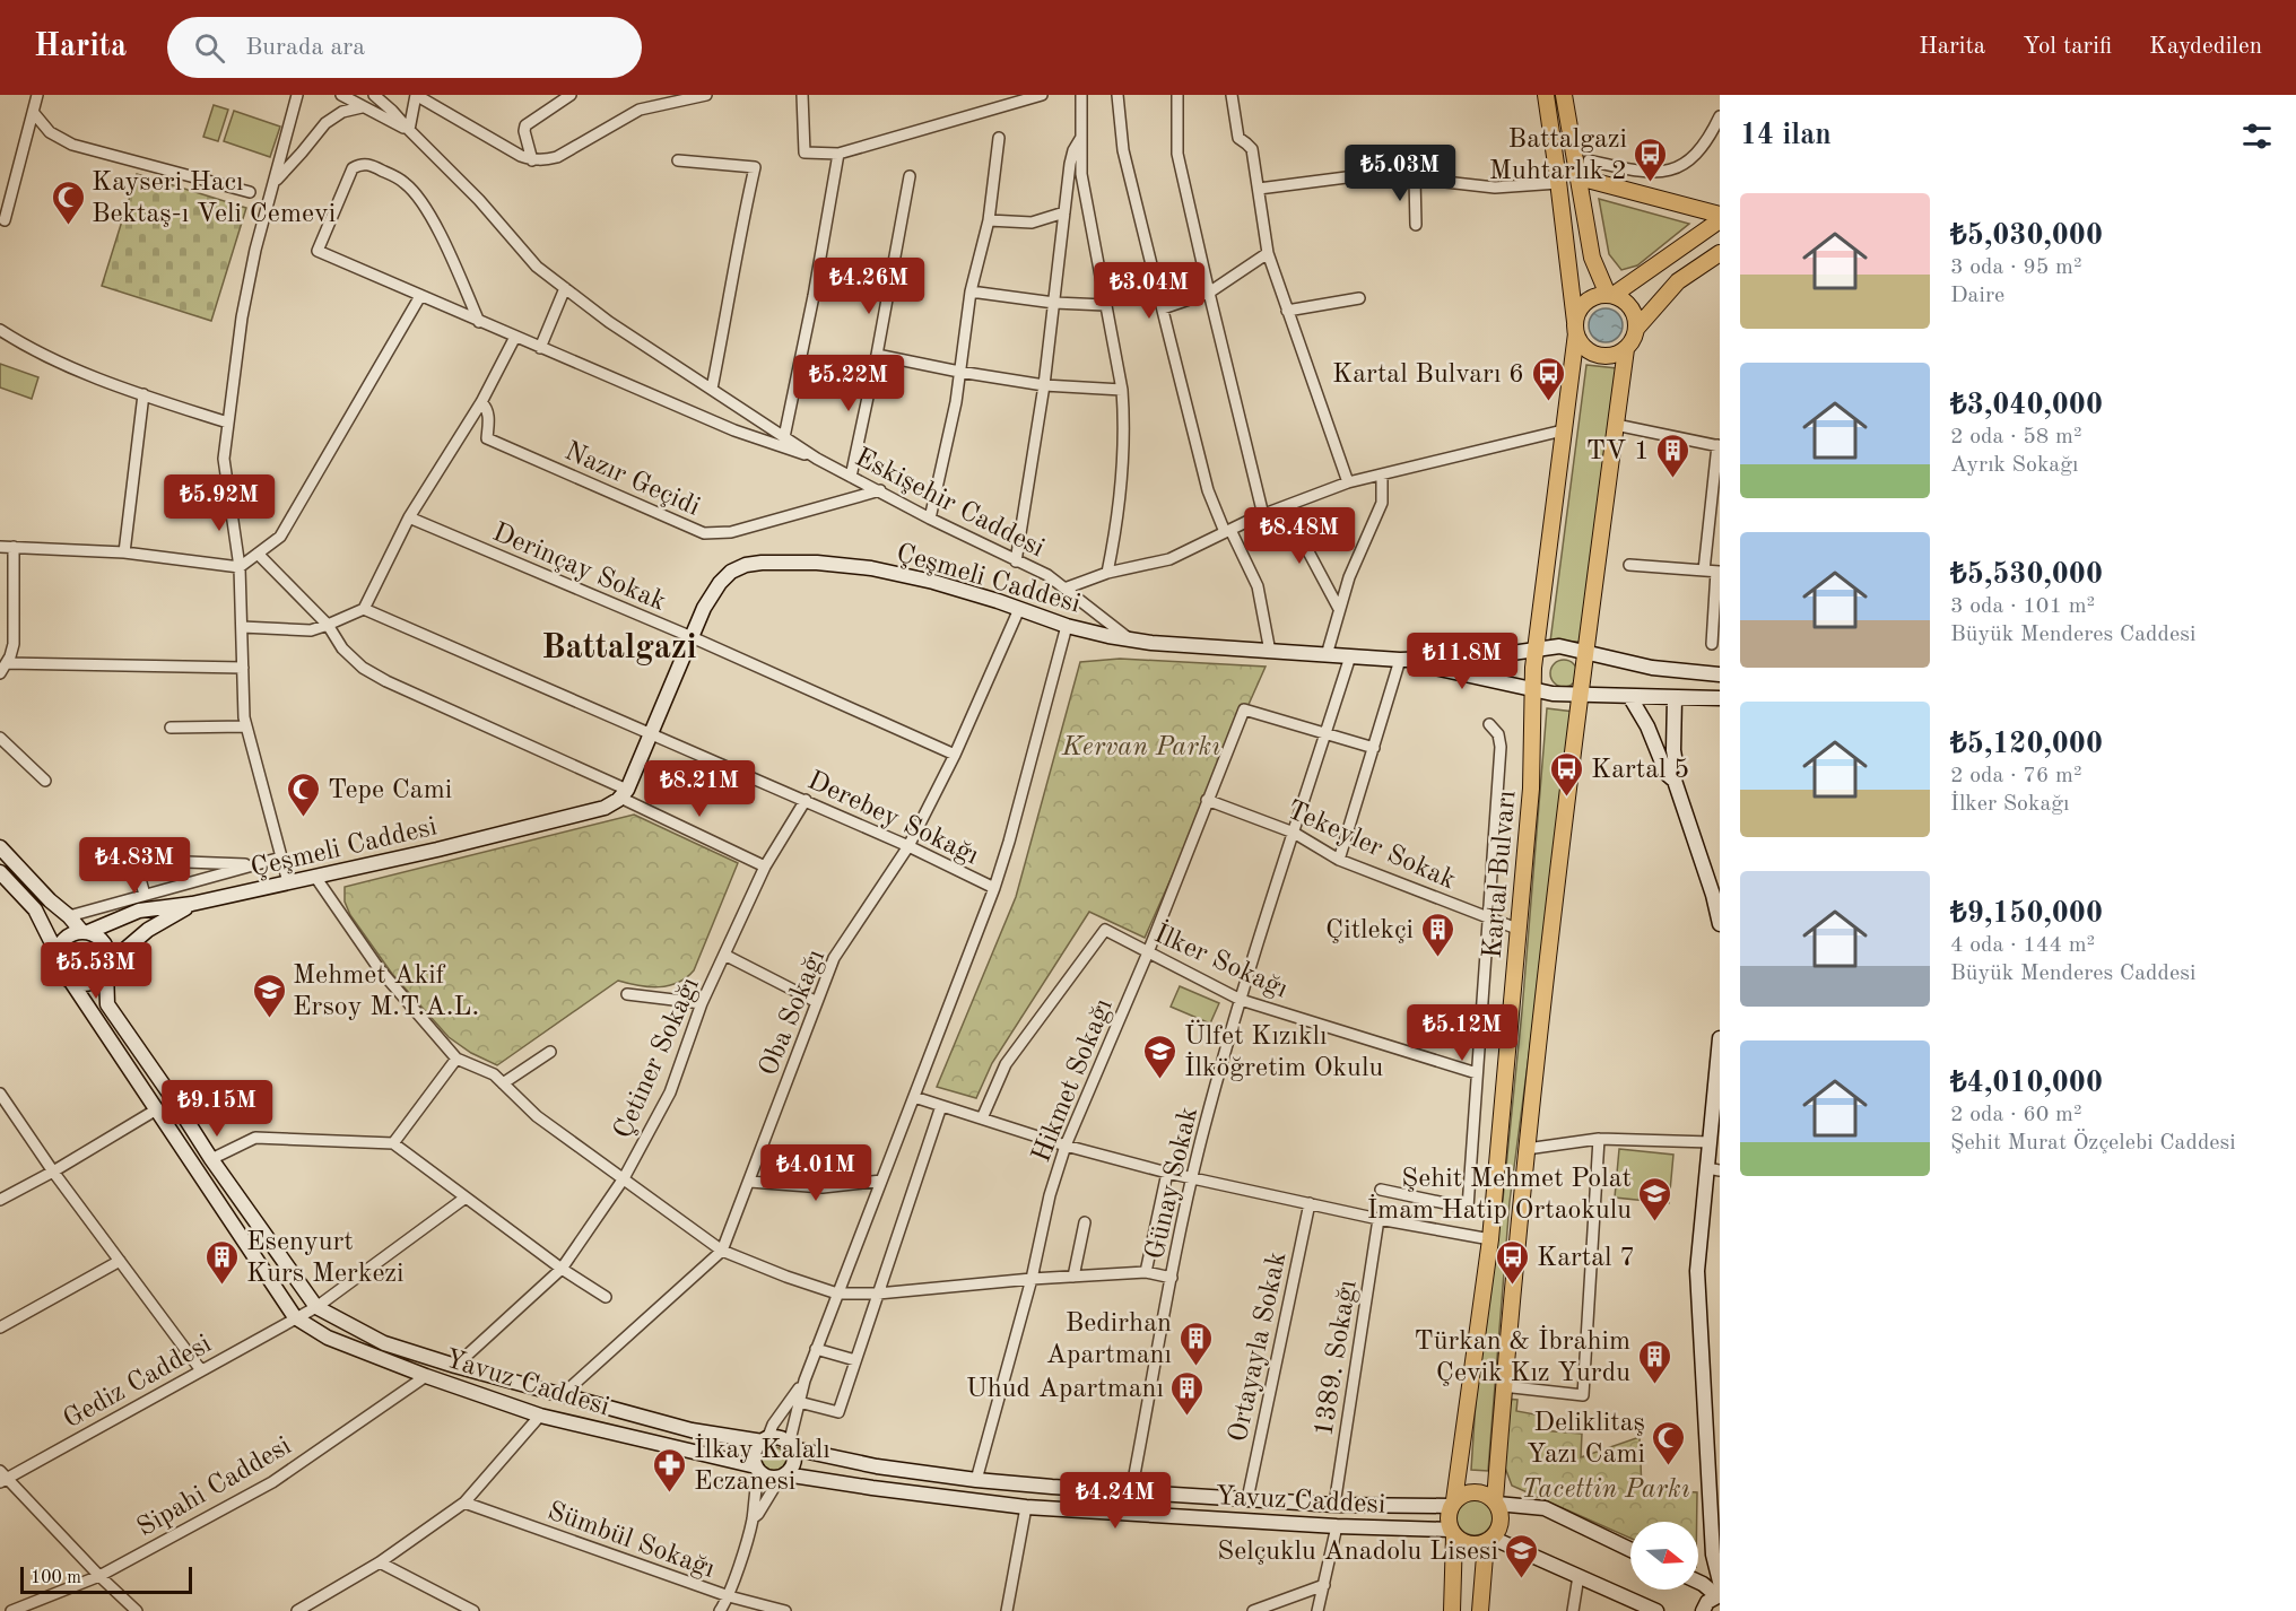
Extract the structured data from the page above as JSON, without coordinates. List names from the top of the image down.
{
  "streets": {
    "main road": ["Kartal Bulvarı"],
    "street": [
      "Nazır Geçidi",
      "Eskişehir Caddesi",
      "Derinçay Sokak",
      "Çeşmeli Caddesi",
      "Derebey Sokağı",
      "Tekeyler Sokak",
      "İlker Sokağı",
      "Oba Sokağı",
      "Çetiner Sokağı",
      "Hikmet Sokağı",
      "Günay Sokak",
      "Ortayayla Sokak",
      "1389. Sokağı",
      "Gediz Caddesi",
      "Yavuz Caddesi",
      "Sipahi Caddesi",
      "Sümbül Sokağı"
    ]
  },
  "crossings": [
    ["Nazır Geçidi", "Eskişehir Caddesi"],
    ["Eskişehir Caddesi", "Kartal Bulvarı"],
    ["Derinçay Sokak", "Çeşmeli Caddesi"],
    ["Derinçay Sokak", "Oba Sokağı"],
    ["Çeşmeli Caddesi", "Derebey Sokağı"],
    ["Çeşmeli Caddesi", "Kartal Bulvarı"],
    ["Çeşmeli Caddesi", "Oba Sokağı"],
    ["Çeşmeli Caddesi", "Günay Sokak"],
    ["Derebey Sokağı", "Oba Sokağı"],
    ["Derebey Sokağı", "Çetiner Sokağı"],
    ["Tekeyler Sokak", "Kartal Bulvarı"],
    ["Tekeyler Sokak", "Hikmet Sokağı"],
    ["Tekeyler Sokak", "Günay Sokak"],
    ["Kartal Bulvarı", "Yavuz Caddesi"],
    ["İlker Sokağı", "Hikmet Sokağı"],
    ["İlker Sokağı", "Günay Sokak"],
    ["Oba Sokağı", "Yavuz Caddesi"],
    ["Çetiner Sokağı", "Yavuz Caddesi"],
    ["Hikmet Sokağı", "Günay Sokak"],
    ["Hikmet Sokağı", "Yavuz Caddesi"],
    ["Günay Sokak", "Yavuz Caddesi"],
    ["Ortayayla Sokak", "Yavuz Caddesi"],
    ["1389. Sokağı", "Yavuz Caddesi"],
    ["Gediz Caddesi", "Yavuz Caddesi"],
    ["Yavuz Caddesi", "Sipahi Caddesi"]
  ],
  "districts": ["Battalgazi"],
  "parks": ["Kervan Parkı", "Tacettin Parkı"],
  "places": {
    "bus stop": [
      "Battalgazi Muhtarlık 2",
      "Kartal Bulvarı 6",
      "Kartal 5",
      "Kartal 7"
    ],
    "mosque": ["Kayseri Hacı Bektaş-ı Veli Cemevi", "Tepe Cami", "Deliklitaş Yazı Cami"],
    "building": [
      "TV 1",
      "Çitlekçi",
      "Esenyurt Kurs Merkezi",
      "Bedirhan Apartmanı",
      "Türkan & İbrahim Çevik Kız Yurdu",
      "Uhud Apartmanı"
    ],
    "school or university": [
      "Mehmet Akif Ersoy M.T.A.L.",
      "Ülfet Kızıklı İlköğretim Okulu",
      "Şehit Mehmet Polat İmam Hatip Ortaokulu",
      "Selçuklu Anadolu Lisesi"
    ],
    "pharmacy": ["İlkay Kalalı Eczanesi"]
  },
  "scale_bar": "100 m",
  "north": "right",
  "page": {
    "header": "Harita",
    "search": "Burada ara",
    "nav": ["Harita", "Yol tarifi", "Kaydedilen"],
    "heading": "14 ilan",
    "price": [
      "₺5.03M",
      "₺4.26M",
      "₺3.04M",
      "₺5.22M",
      "₺5.92M",
      "₺8.48M",
      "₺11.8M",
      "₺8.21M",
      "₺4.83M",
      "₺5.53M",
      "₺5.12M",
      "₺9.15M",
      "₺4.01M",
      "₺4.24M"
    ],
    "list": [
      {
        "name": "₺5,030,000",
        "note": "3 oda · 95 m² · Daire"
      },
      {
        "name": "₺3,040,000",
        "note": "2 oda · 58 m² · Ayrık Sokağı"
      },
      {
        "name": "₺5,530,000",
        "note": "3 oda · 101 m² · Büyük Menderes Caddesi"
      },
      {
        "name": "₺5,120,000",
        "note": "2 oda · 76 m² · İlker Sokağı"
      },
      {
        "name": "₺9,150,000",
        "note": "4 oda · 144 m² · Büyük Menderes Caddesi"
      },
      {
        "name": "₺4,010,000",
        "note": "2 oda · 60 m² · Şehit Murat Özçelebi Caddesi"
      }
    ],
    "scale": "100 m"
  }
}
